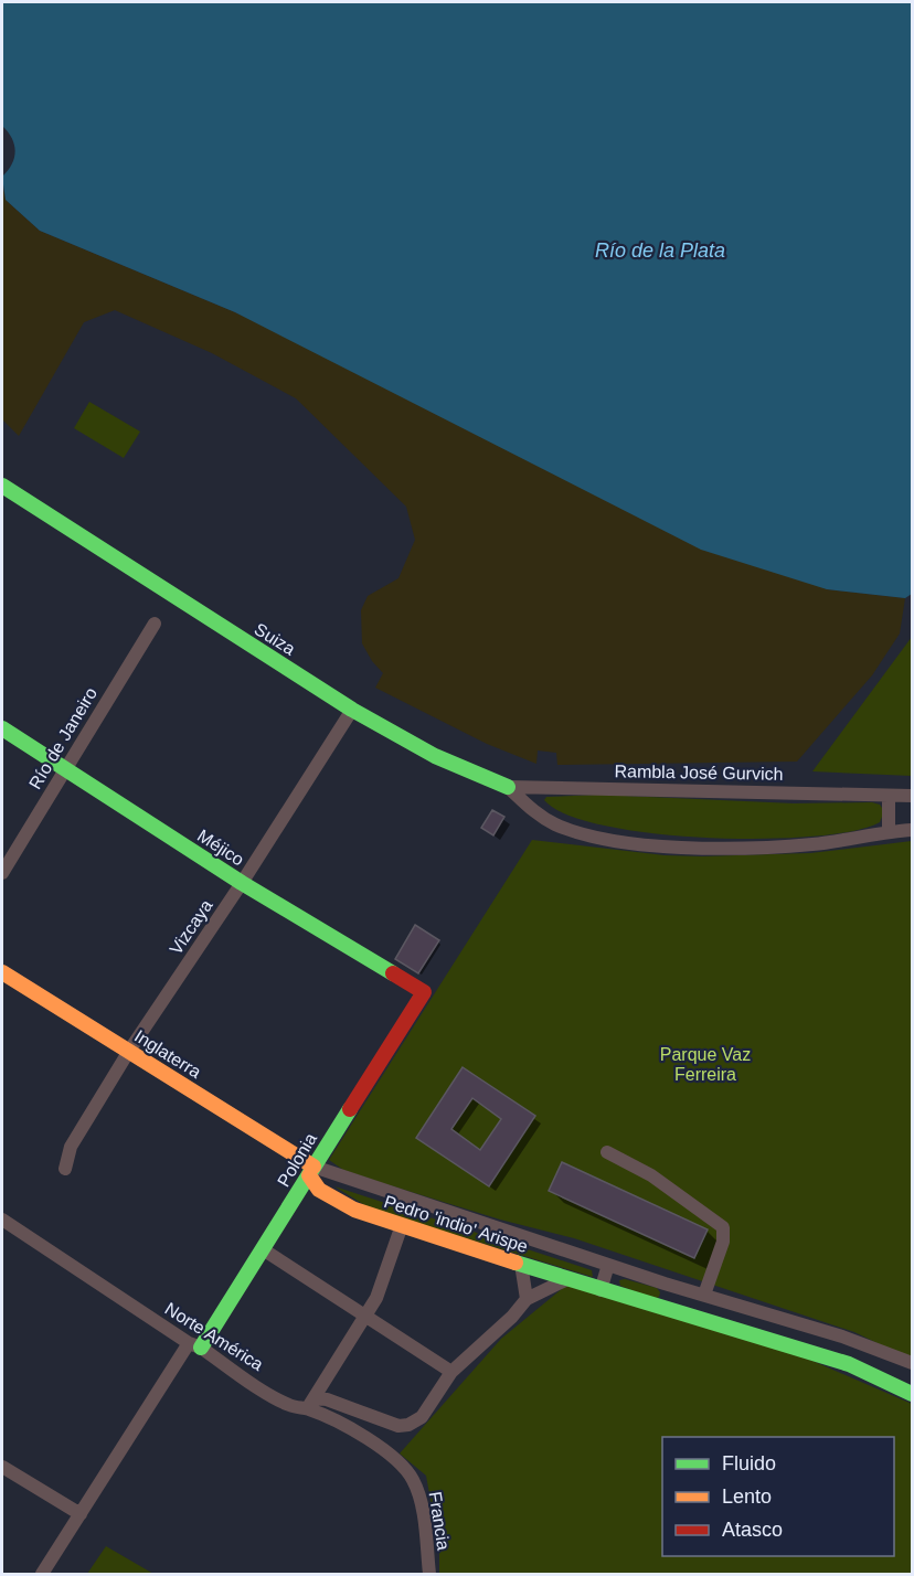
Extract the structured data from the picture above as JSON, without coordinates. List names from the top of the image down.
{
  "streets": {
    "street": [
      "Suiza",
      "Río de Janeiro",
      "Rambla José Gurvich",
      "Méjico",
      "Vizcaya",
      "Inglaterra",
      "Polonia",
      "Pedro 'indio' Arispe",
      "Norte América",
      "Francia"
    ]
  },
  "crossings": [
    ["Suiza", "Rambla José Gurvich"],
    ["Suiza", "Vizcaya"],
    ["Río de Janeiro", "Méjico"],
    ["Méjico", "Vizcaya"],
    ["Méjico", "Polonia"],
    ["Vizcaya", "Inglaterra"],
    ["Inglaterra", "Polonia"],
    ["Inglaterra", "Pedro 'indio' Arispe"],
    ["Polonia", "Pedro 'indio' Arispe"],
    ["Polonia", "Norte América"],
    ["Norte América", "Francia"]
  ],
  "water": ["Río de la Plata"],
  "parks": ["Parque Vaz Ferreira"],
  "legend": ["Fluido", "Lento", "Atasco"]
}
